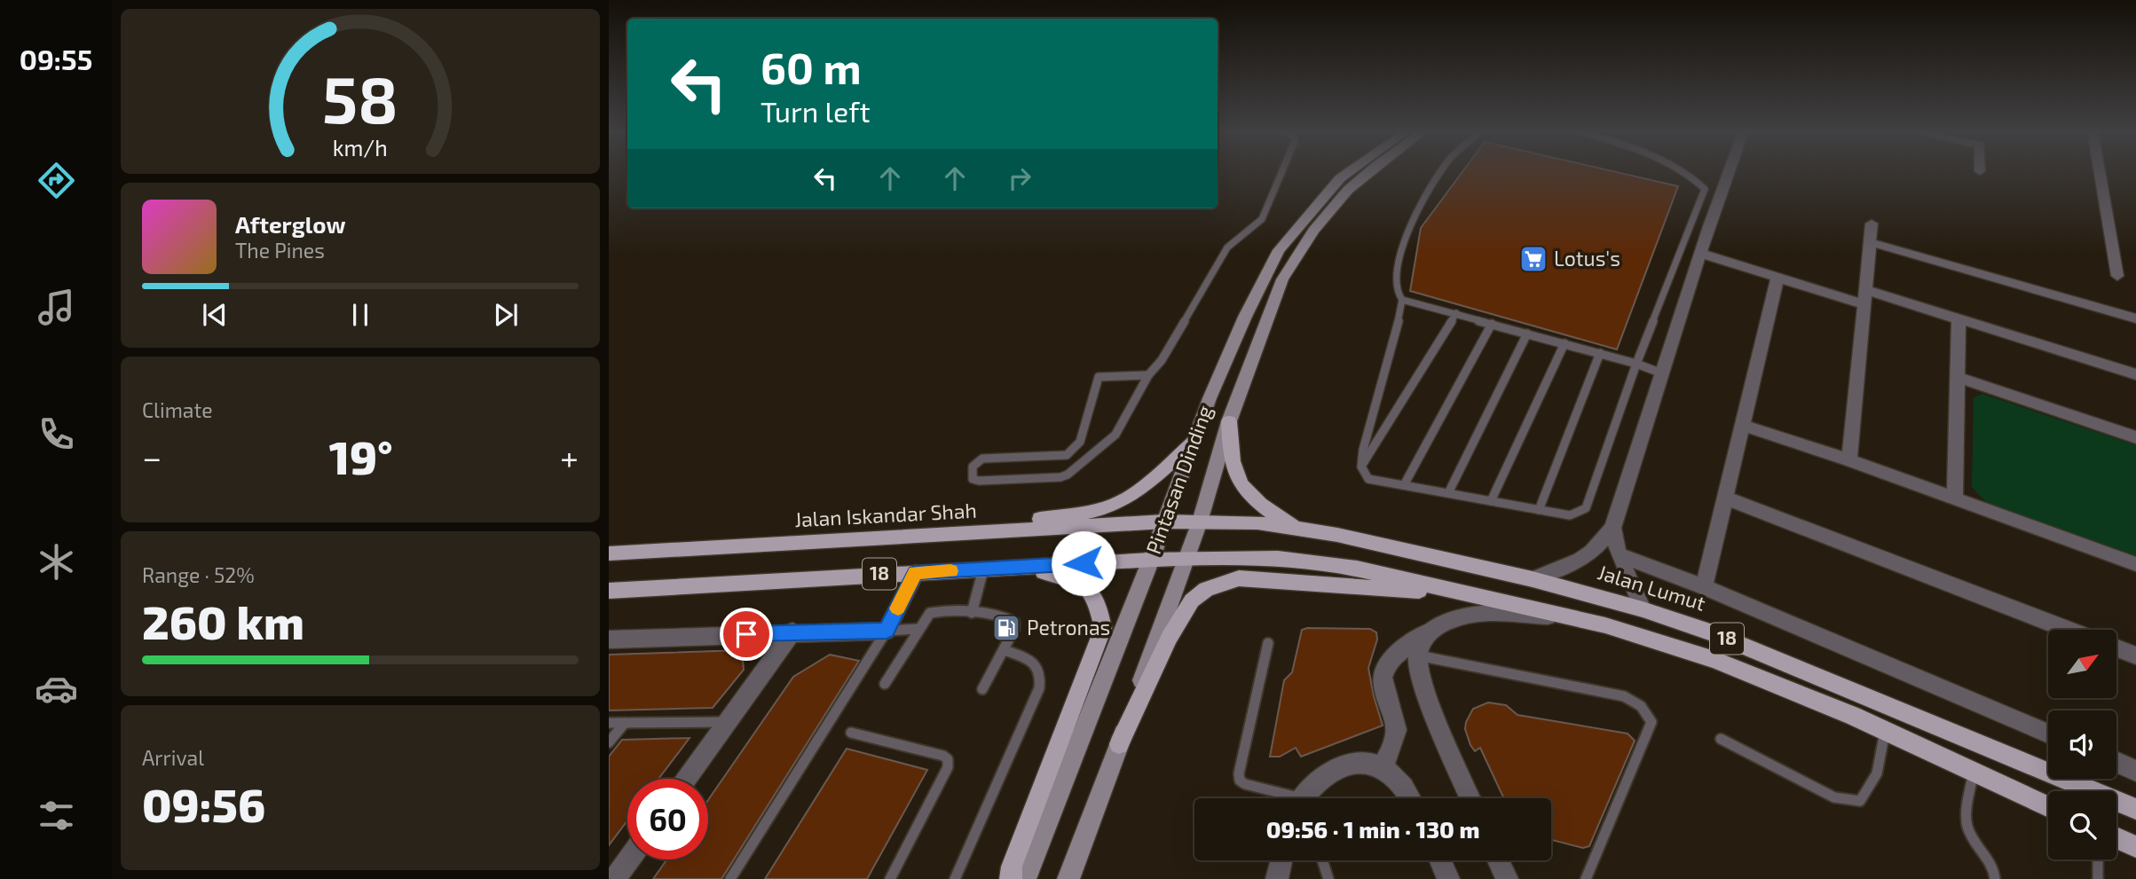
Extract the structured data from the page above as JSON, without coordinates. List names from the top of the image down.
{
  "streets": {
    "main road": [
      "Pintasan Dinding",
      "Jalan Iskandar Shah",
      "18",
      "Jalan Lumut"
    ]
  },
  "crossings": [
    ["Pintasan Dinding", "Jalan Iskandar Shah"],
    ["Pintasan Dinding", "18"],
    ["Pintasan Dinding", "Jalan Lumut"],
    ["Jalan Iskandar Shah", "18"],
    ["18", "Jalan Lumut"]
  ],
  "places": {
    "supermarket": ["Lotus's"],
    "fuel station": ["Petronas"]
  },
  "north": "top right",
  "page": {
    "tabs": "09:55",
    "turn": ["60 m", "Turn left"],
    "song": ["Afterglow", "The Pines"],
    "tile": [
      "Climate",
      ["Range · 52%", "260 km"],
      ["Arrival", "09:56"]
    ],
    "heat": ["−", "19°", "+"],
    "limit": "60",
    "trip": "09:56 · 1 min · 130 m",
    "gauge": ["58", "km/h"]
  }
}
